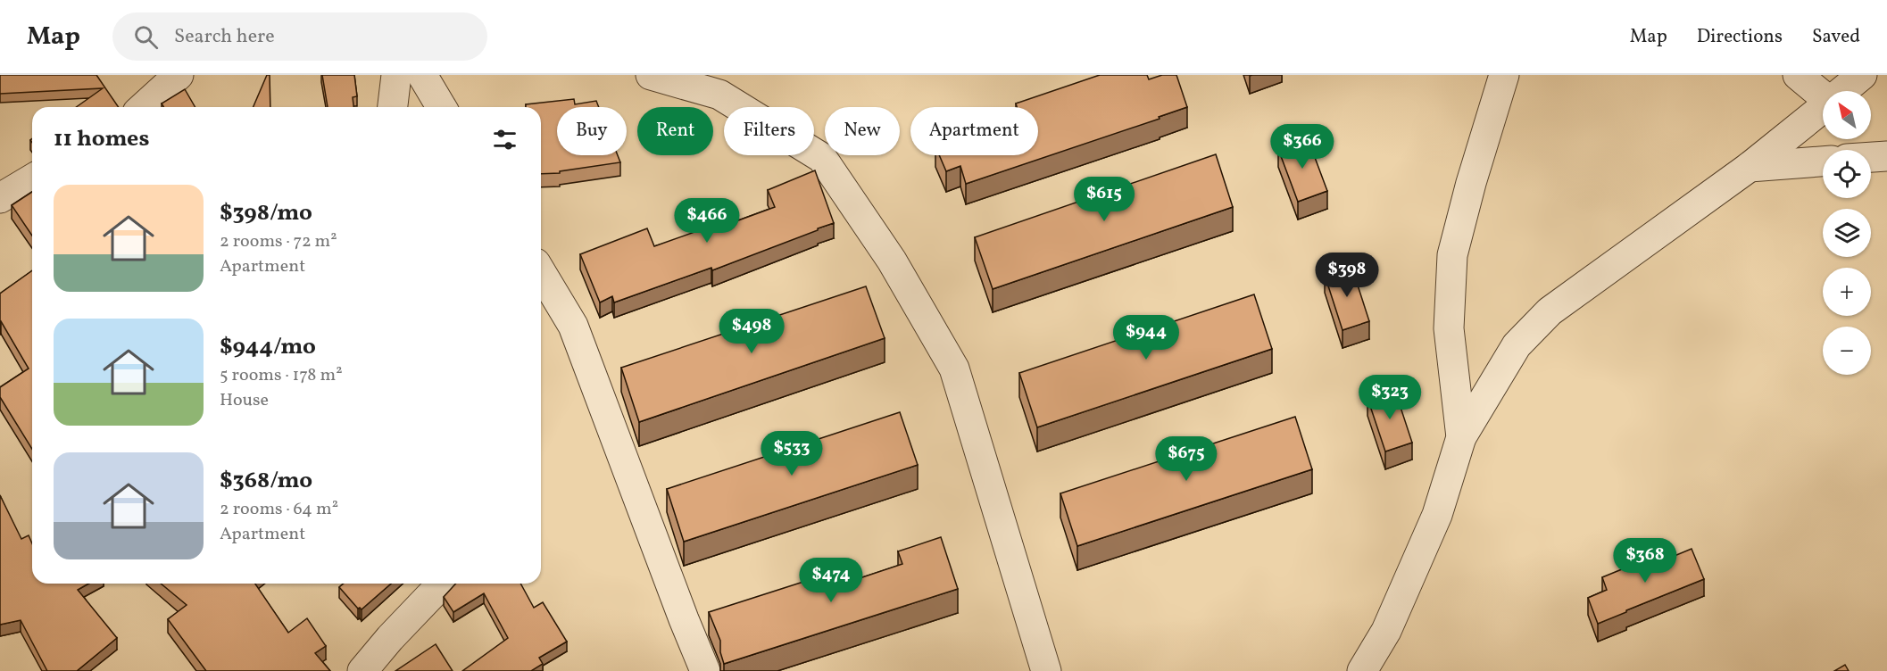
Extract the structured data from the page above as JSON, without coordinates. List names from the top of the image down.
{
  "north": "top left",
  "page": {
    "header": "Map",
    "search": "Search here",
    "nav": ["Map", "Directions", "Saved"],
    "map_buttons": ["+", "−"],
    "chip": [
      "Buy",
      "Rent",
      "Filters",
      "New",
      "Apartment"
    ],
    "heading": "11 homes",
    "price": [
      "$366",
      "$615",
      "$466",
      "$398",
      "$498",
      "$944",
      "$323",
      "$533",
      "$675",
      "$368",
      "$474"
    ],
    "list": [
      {
        "name": "$398/mo",
        "note": "2 rooms · 72 m² · Apartment"
      },
      {
        "name": "$944/mo",
        "note": "5 rooms · 178 m² · House"
      },
      {
        "name": "$368/mo",
        "note": "2 rooms · 64 m² · Apartment"
      }
    ]
  }
}
